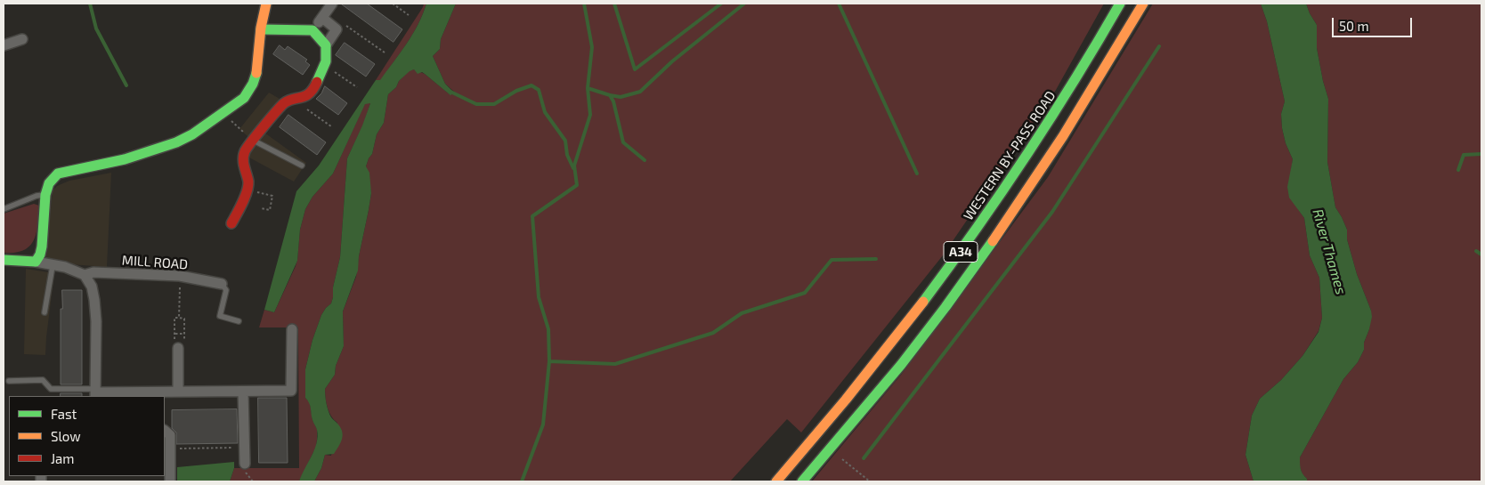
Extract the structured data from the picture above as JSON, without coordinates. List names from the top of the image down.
{
  "streets": {
    "main road": ["WESTERN BY-PASS ROAD", "A34"],
    "street": ["MILL ROAD"]
  },
  "water": ["River Thames"],
  "legend": ["Fast", "Slow", "Jam"],
  "scale_bar": "50 m"
}
